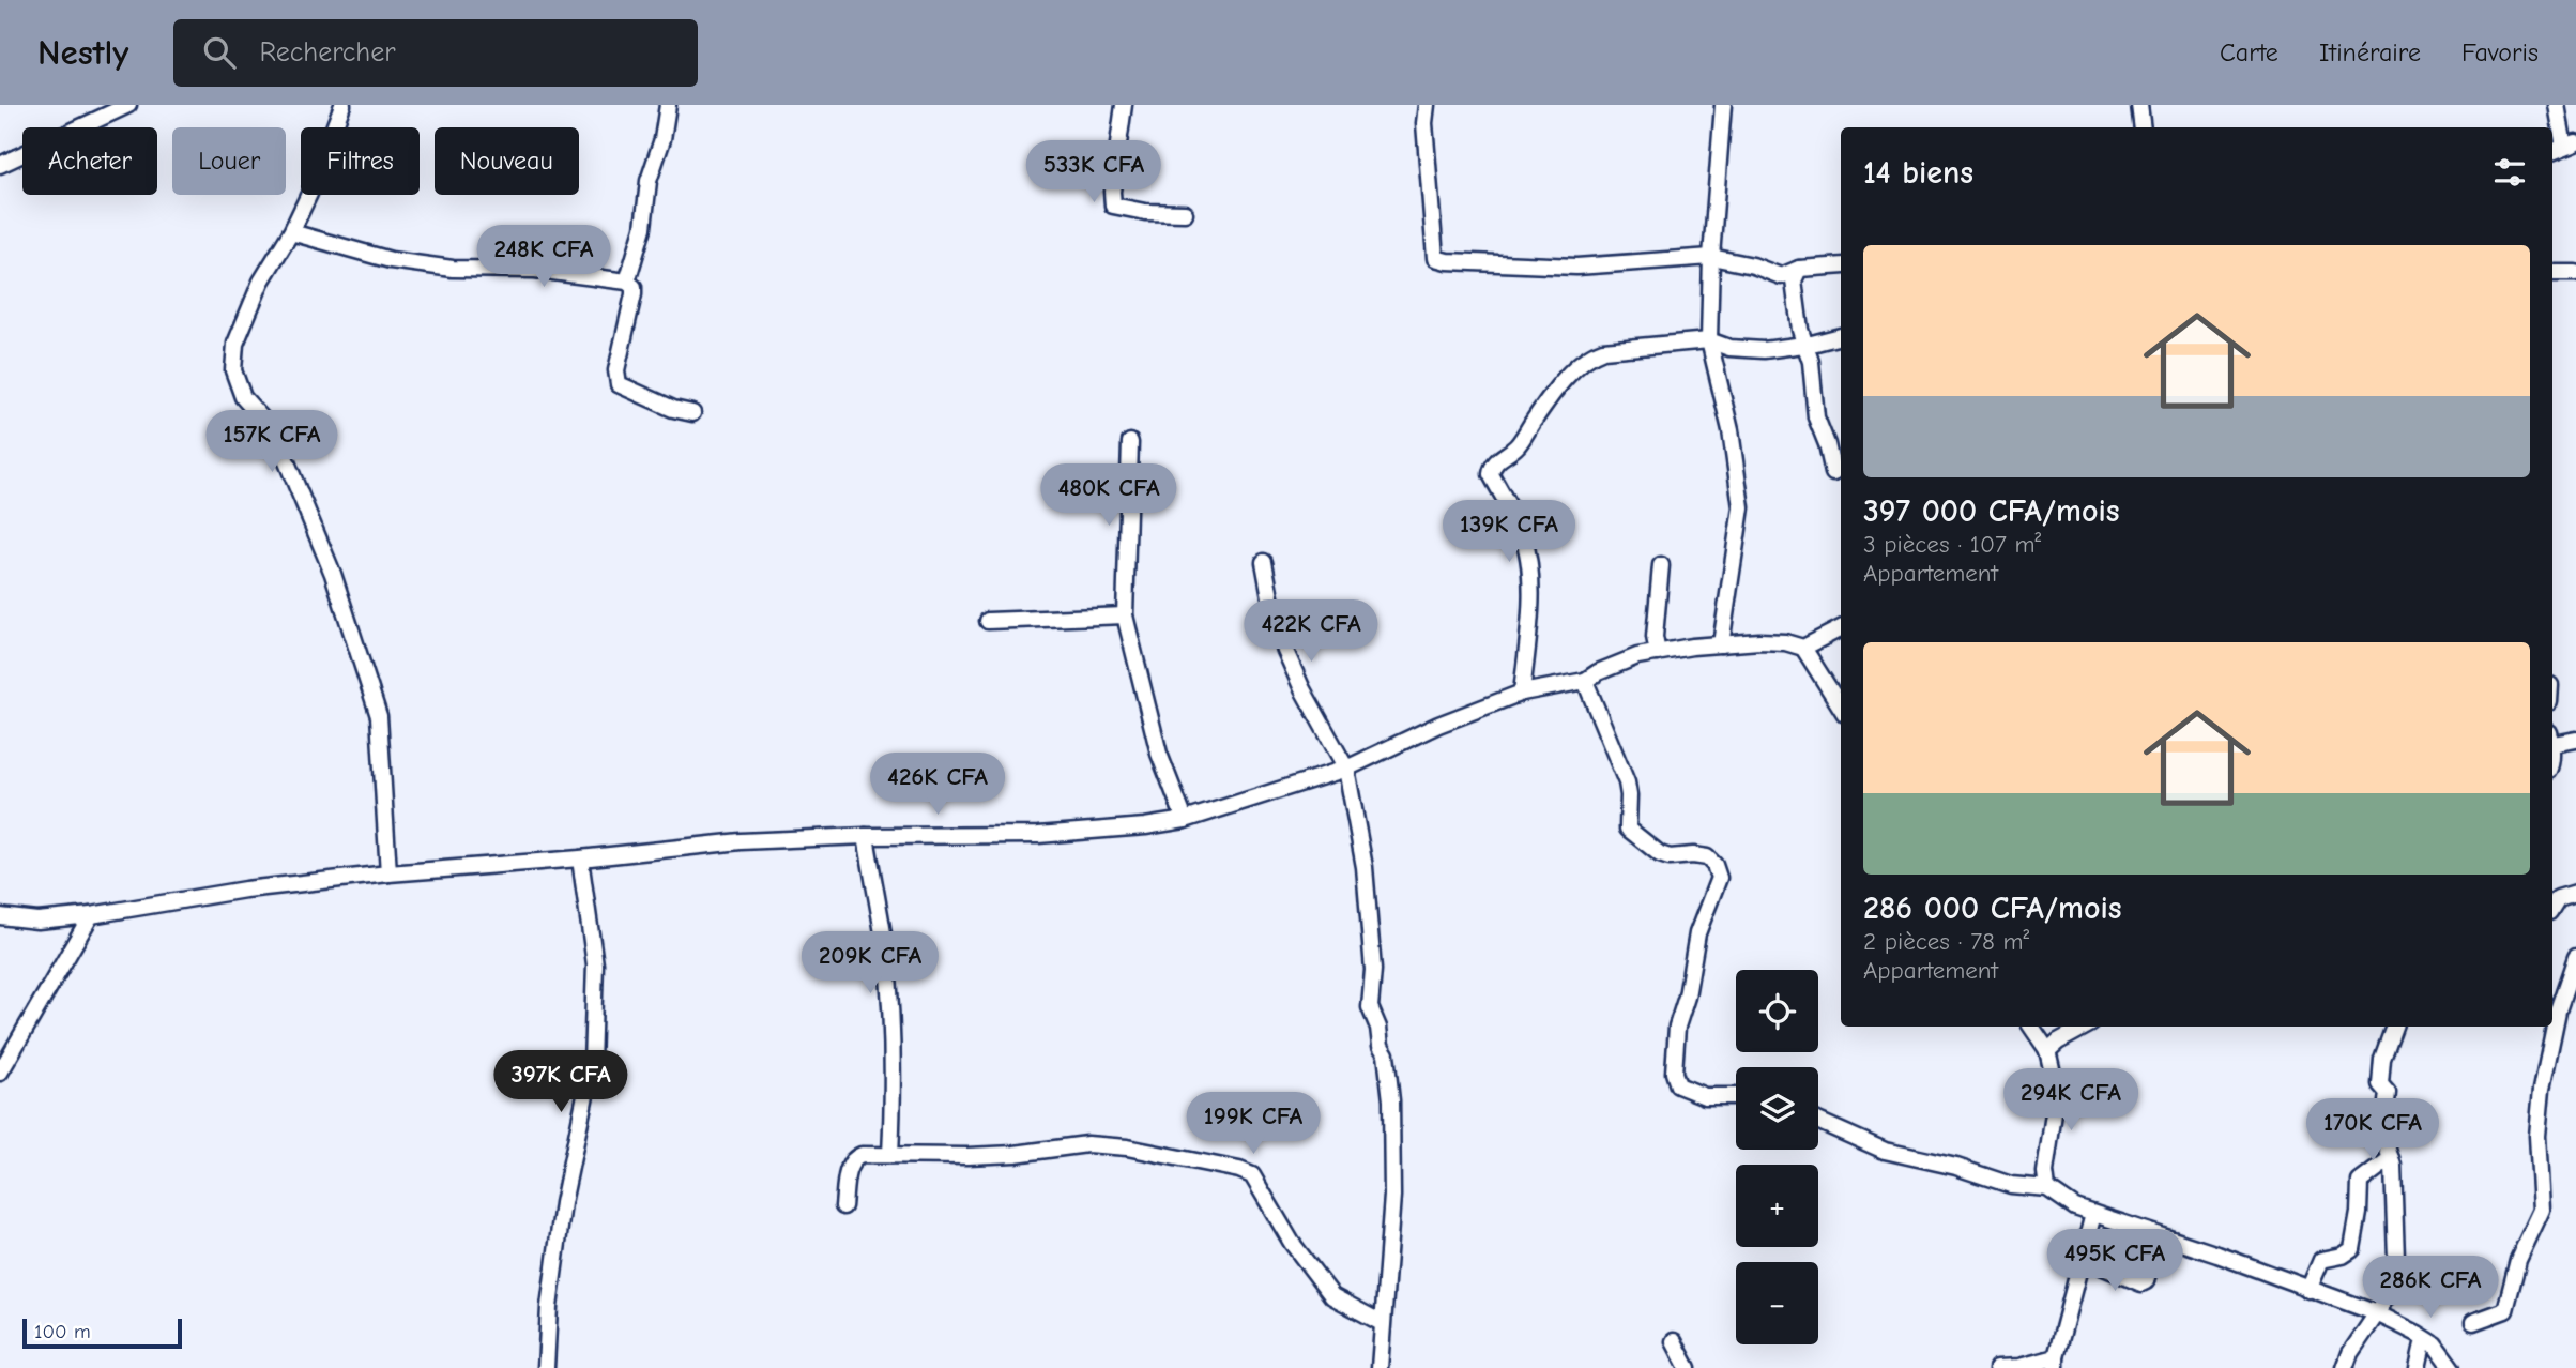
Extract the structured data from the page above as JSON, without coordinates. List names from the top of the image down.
{
  "scale_bar": "100 m",
  "page": {
    "header": "Nestly",
    "search": "Rechercher",
    "nav": ["Carte", "Itinéraire", "Favoris"],
    "chip": [
      "Acheter",
      "Louer",
      "Filtres",
      "Nouveau"
    ],
    "heading": "14 biens",
    "price": [
      "533K CFA",
      "248K CFA",
      "157K CFA",
      "480K CFA",
      "139K CFA",
      "422K CFA",
      "426K CFA",
      "209K CFA",
      "397K CFA",
      "294K CFA",
      "199K CFA",
      "170K CFA",
      "495K CFA",
      "286K CFA"
    ],
    "list": [
      {
        "name": "397 000 CFA/mois",
        "note": "3 pièces · 107 m² · Appartement"
      },
      {
        "name": "286 000 CFA/mois",
        "note": "2 pièces · 78 m² · Appartement"
      }
    ],
    "map_buttons": ["+", "−"],
    "scale": "100 m"
  }
}
